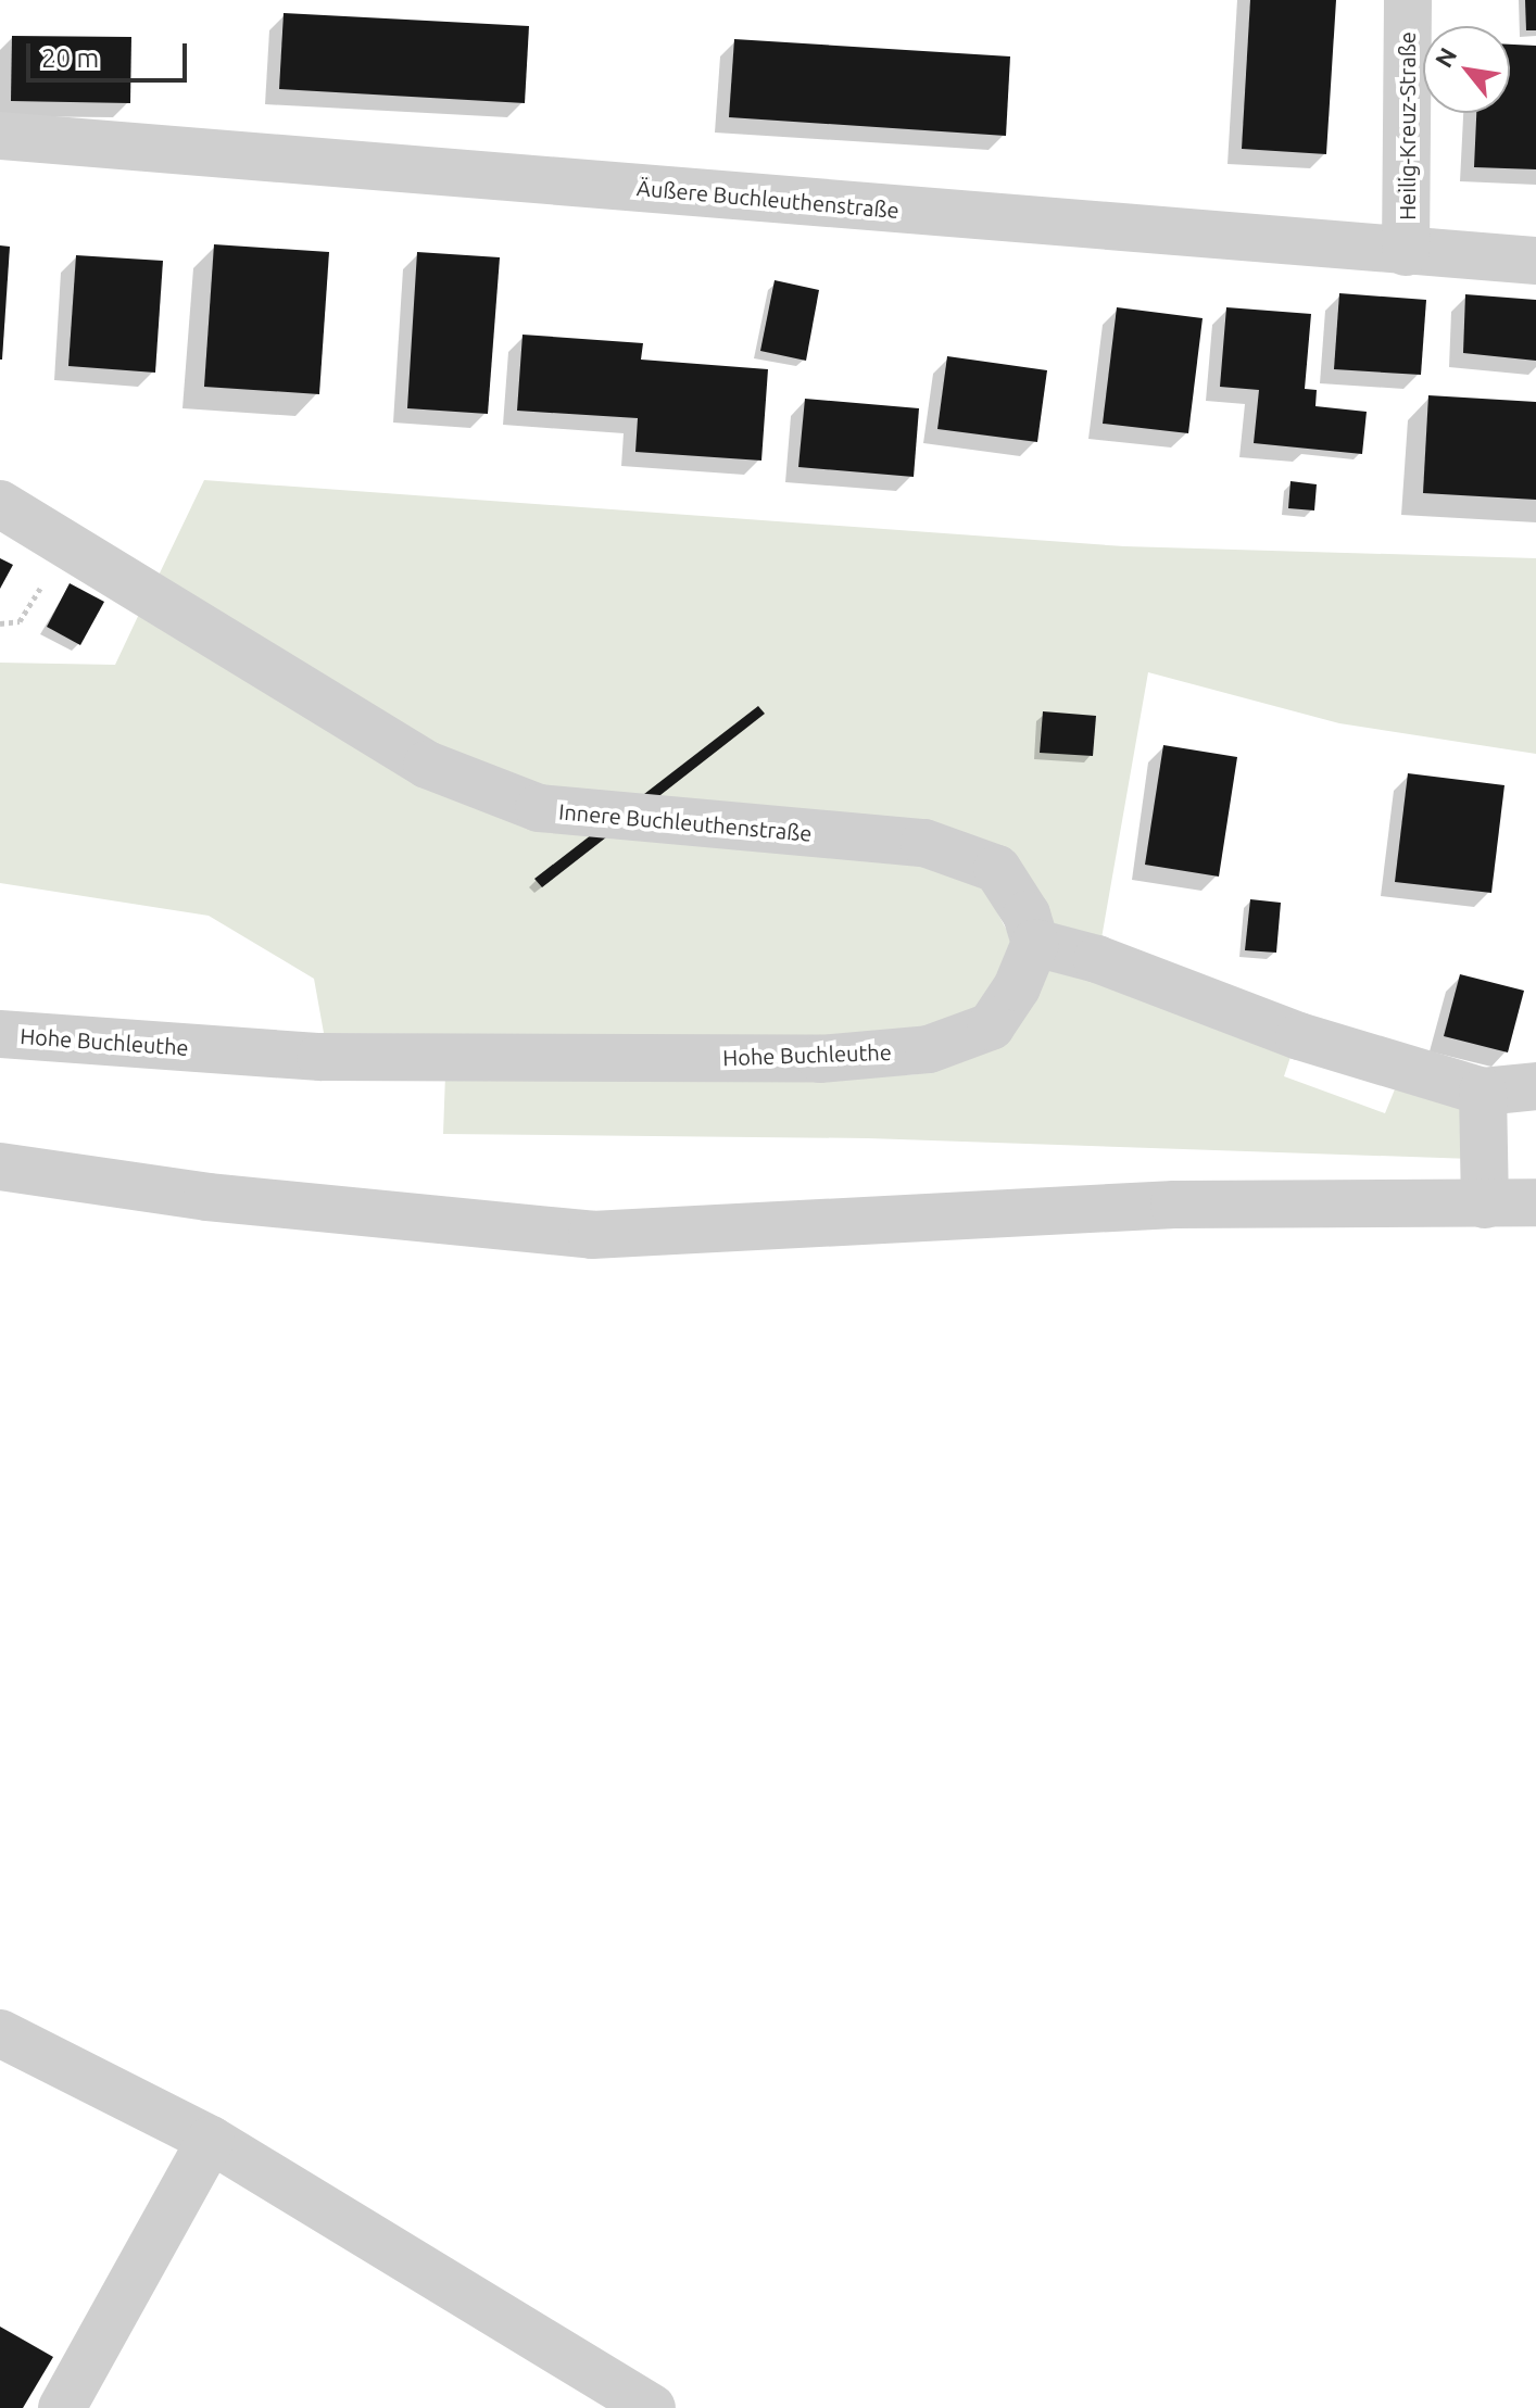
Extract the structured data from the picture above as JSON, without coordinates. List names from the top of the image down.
{
  "streets": {
    "street": [
      "Heilig-Kreuz-Straße",
      "Äußere Buchleuthenstraße",
      "Innere Buchleuthenstraße",
      "Hohe Buchleuthe"
    ]
  },
  "crossings": [
    ["Heilig-Kreuz-Straße", "Äußere Buchleuthenstraße"],
    ["Innere Buchleuthenstraße", "Hohe Buchleuthe"]
  ],
  "scale_bar": "20 m",
  "north": "top left"
}
